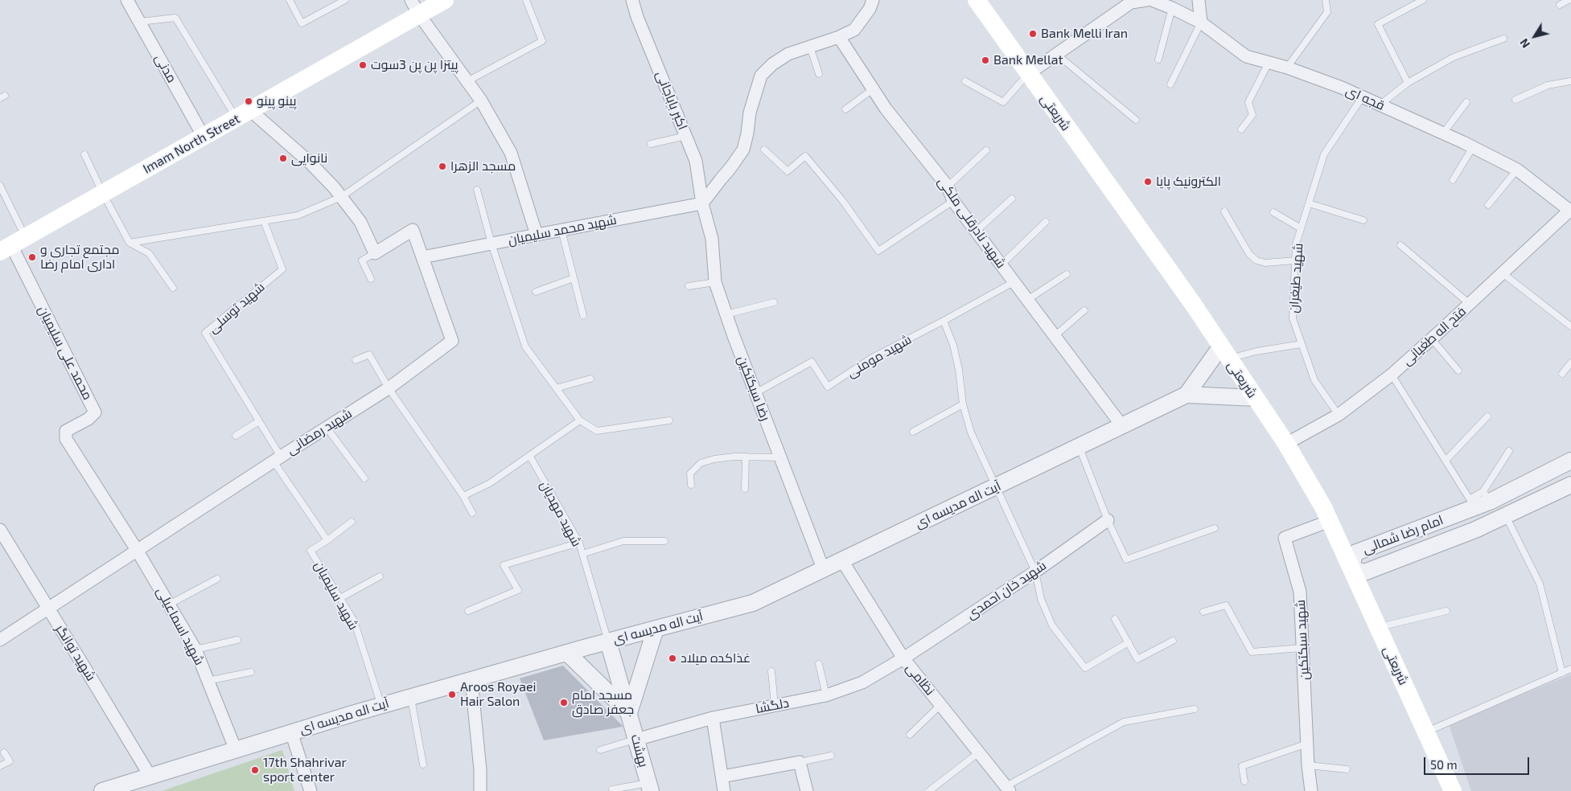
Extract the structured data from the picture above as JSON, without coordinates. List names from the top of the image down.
{
  "streets": {
    "main road": ["شریعتی", "Imam North Street"],
    "street": [
      "مدنی",
      "قجه ای",
      "اکبر باباجانی",
      "شهید نادرقلی ملکی",
      "شهید محمد سلیمیان",
      "فتح اله طغیانی",
      "محمد علی سلیمیان",
      "رضا سبکتکین",
      "شهید رمضانی",
      "آیت اله مدیسه ای",
      "امام رضا شمالی",
      "شهید خان احمدی",
      "شهید اسماعیلی",
      "شهید سبکتکین",
      "شهید توانگر",
      "نظامی",
      "دلگشا",
      "بهشت"
    ],
    "lane": [
      "شهید طیغران",
      "شهید توسلی",
      "شهید مومنی",
      "شهید مهدیان",
      "شهید سلیمیان"
    ]
  },
  "crossings": [
    ["مدنی", "Imam North Street"],
    ["قجه ای", "شهید طیغران"],
    ["قجه ای", "فتح اله طغیانی"],
    ["اکبر باباجانی", "شهید محمد سلیمیان"],
    ["اکبر باباجانی", "رضا سبکتکین"],
    ["شریعتی", "فتح اله طغیانی"],
    ["شریعتی", "امام رضا شمالی"],
    ["شریعتی", "شهید سبکتکین"],
    ["Imam North Street", "محمد علی سلیمیان"],
    ["شهید نادرقلی ملکی", "شهید مومنی"],
    ["شهید نادرقلی ملکی", "آیت اله مدیسه ای"],
    ["شهید محمد سلیمیان", "رضا سبکتکین"],
    ["شهید محمد سلیمیان", "شهید رمضانی"],
    ["شهید طیغران", "فتح اله طغیانی"],
    ["شهید توسلی", "شهید رمضانی"],
    ["شهید توسلی", "شهید سلیمیان"],
    ["محمد علی سلیمیان", "شهید رمضانی"],
    ["محمد علی سلیمیان", "شهید اسماعیلی"],
    ["شهید مومنی", "رضا سبکتکین"],
    ["رضا سبکتکین", "آیت اله مدیسه ای"],
    ["شهید رمضانی", "شهید سلیمیان"],
    ["شهید رمضانی", "شهید اسماعیلی"],
    ["شهید رمضانی", "شهید توانگر"],
    ["آیت اله مدیسه ای", "شهید مهدیان"],
    ["آیت اله مدیسه ای", "شهید سلیمیان"],
    ["آیت اله مدیسه ای", "شهید اسماعیلی"],
    ["آیت اله مدیسه ای", "شهید توانگر"],
    ["آیت اله مدیسه ای", "نظامی"],
    ["آیت اله مدیسه ای", "بهشت"],
    ["شهید مهدیان", "بهشت"],
    ["شهید خان احمدی", "نظامی"],
    ["شهید خان احمدی", "دلگشا"],
    ["نظامی", "دلگشا"],
    ["دلگشا", "بهشت"]
  ],
  "places": [
    "Bank Melli Iran",
    "Bank Mellat",
    "پیتزا پن پن 3سوت",
    "پینو پینو",
    "نانوایی",
    "مسجد الزهرا",
    "الکترونیک پایا",
    "مجتمع تجاری و اداری امام رضا",
    "غذاکده میلاد",
    "Aroos Royaei Hair Salon",
    "مسجد امام جعفر صادق",
    "17th Shahrivar sport center"
  ],
  "scale_bar": "50 m",
  "north": "bottom left"
}
